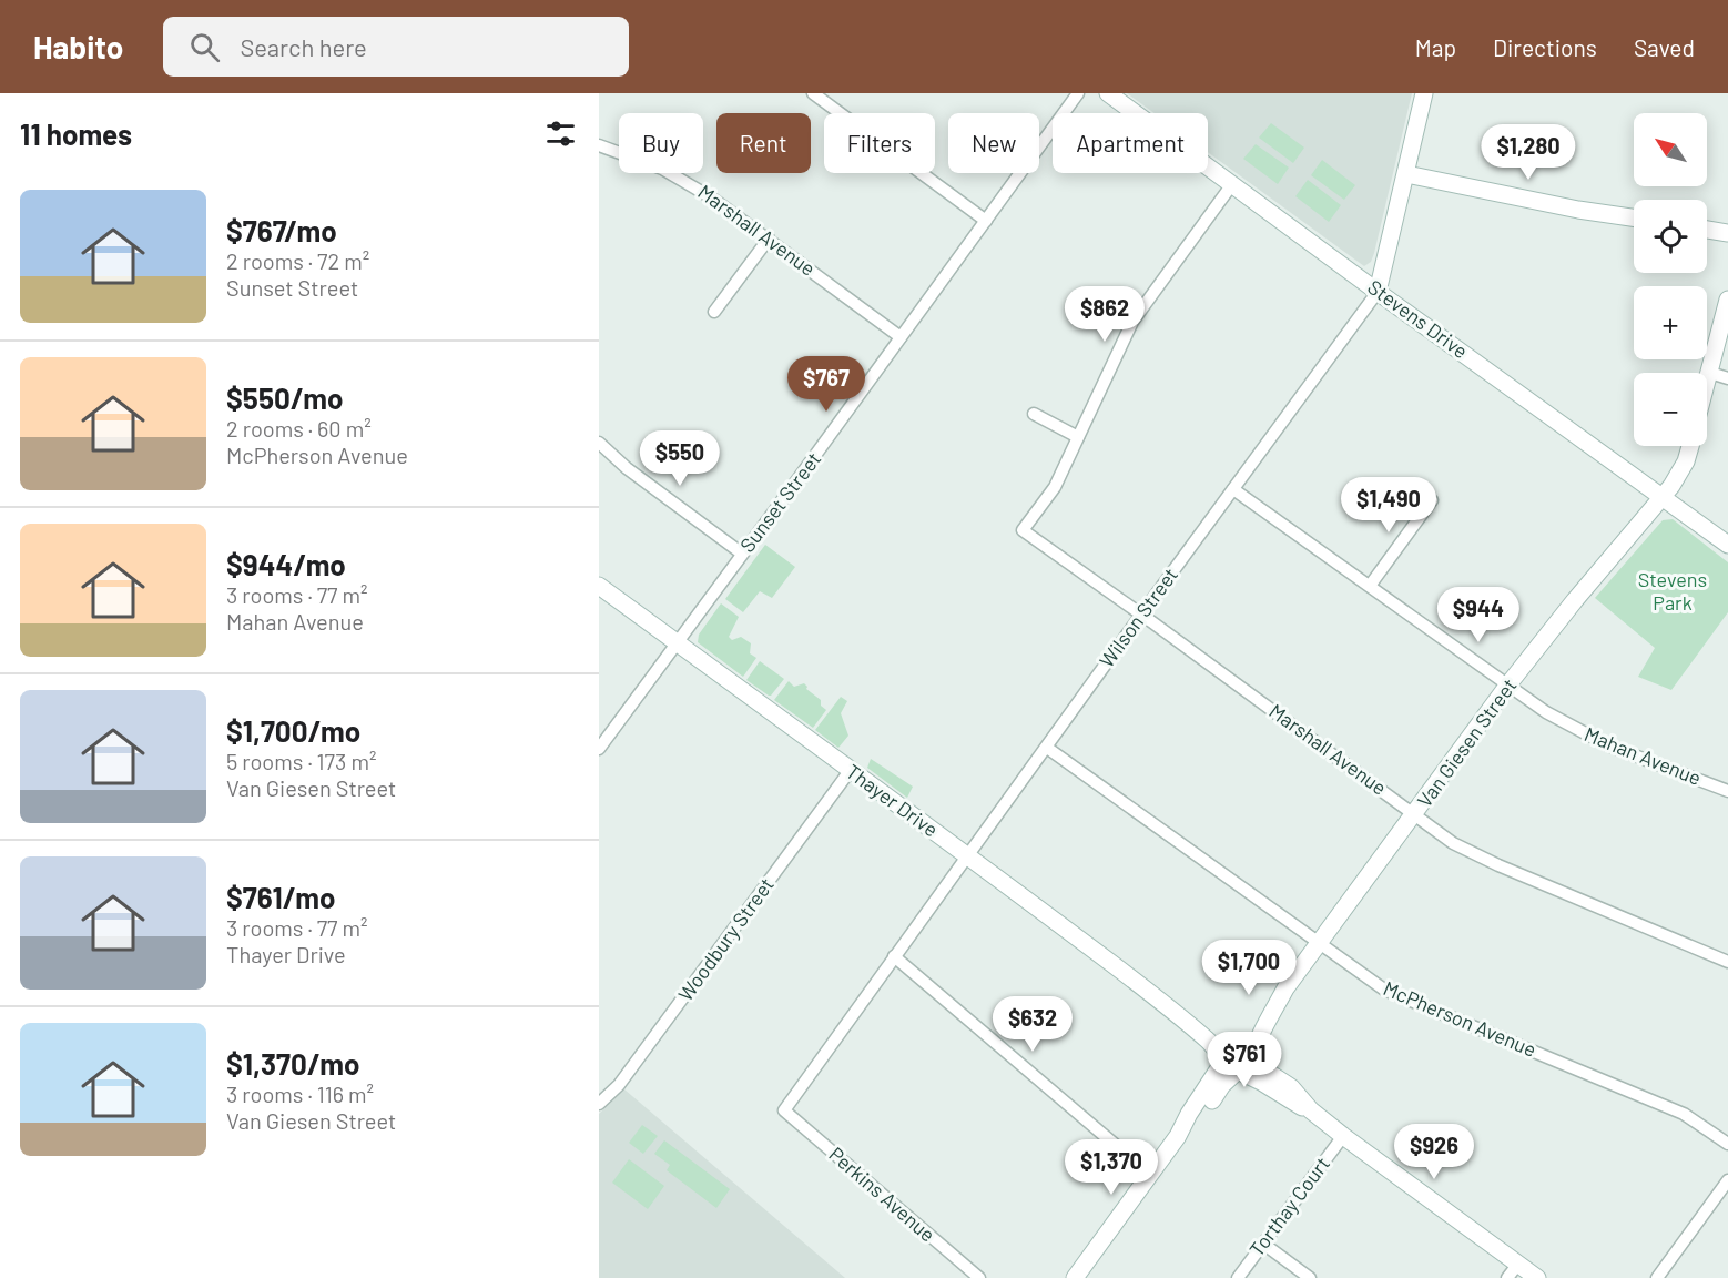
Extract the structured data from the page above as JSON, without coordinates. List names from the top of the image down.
{
  "streets": {
    "street": [
      "Marshall Avenue",
      "Stevens Drive",
      "Sunset Street",
      "Wilson Street",
      "Van Giesen Street",
      "Mahan Avenue",
      "Thayer Drive",
      "Woodbury Street",
      "McPherson Avenue",
      "Perkins Avenue",
      "Torthay Court"
    ]
  },
  "crossings": [
    ["Marshall Avenue", "Sunset Street"],
    ["Marshall Avenue", "Wilson Street"],
    ["Marshall Avenue", "Van Giesen Street"],
    ["Stevens Drive", "Wilson Street"],
    ["Stevens Drive", "Van Giesen Street"],
    ["Sunset Street", "Thayer Drive"],
    ["Wilson Street", "Mahan Avenue"],
    ["Wilson Street", "Thayer Drive"],
    ["Wilson Street", "McPherson Avenue"],
    ["Wilson Street", "Perkins Avenue"],
    ["Van Giesen Street", "Mahan Avenue"],
    ["Van Giesen Street", "Thayer Drive"],
    ["Van Giesen Street", "McPherson Avenue"],
    ["Thayer Drive", "Woodbury Street"]
  ],
  "parks": ["Stevens Park"],
  "north": "top left",
  "page": {
    "header": "Habito",
    "search": "Search here",
    "nav": ["Map", "Directions", "Saved"],
    "heading": "11 homes",
    "map_buttons": ["+", "−"],
    "chip": [
      "Buy",
      "Rent",
      "Filters",
      "New",
      "Apartment"
    ],
    "price": [
      "$1,280",
      "$862",
      "$767",
      "$550",
      "$1,490",
      "$944",
      "$1,700",
      "$632",
      "$761",
      "$926",
      "$1,370"
    ],
    "list": [
      {
        "name": "$767/mo",
        "note": "2 rooms · 72 m² · Sunset Street"
      },
      {
        "name": "$550/mo",
        "note": "2 rooms · 60 m² · McPherson Avenue"
      },
      {
        "name": "$944/mo",
        "note": "3 rooms · 77 m² · Mahan Avenue"
      },
      {
        "name": "$1,700/mo",
        "note": "5 rooms · 173 m² · Van Giesen Street"
      },
      {
        "name": "$761/mo",
        "note": "3 rooms · 77 m² · Thayer Drive"
      },
      {
        "name": "$1,370/mo",
        "note": "3 rooms · 116 m² · Van Giesen Street"
      }
    ]
  }
}
